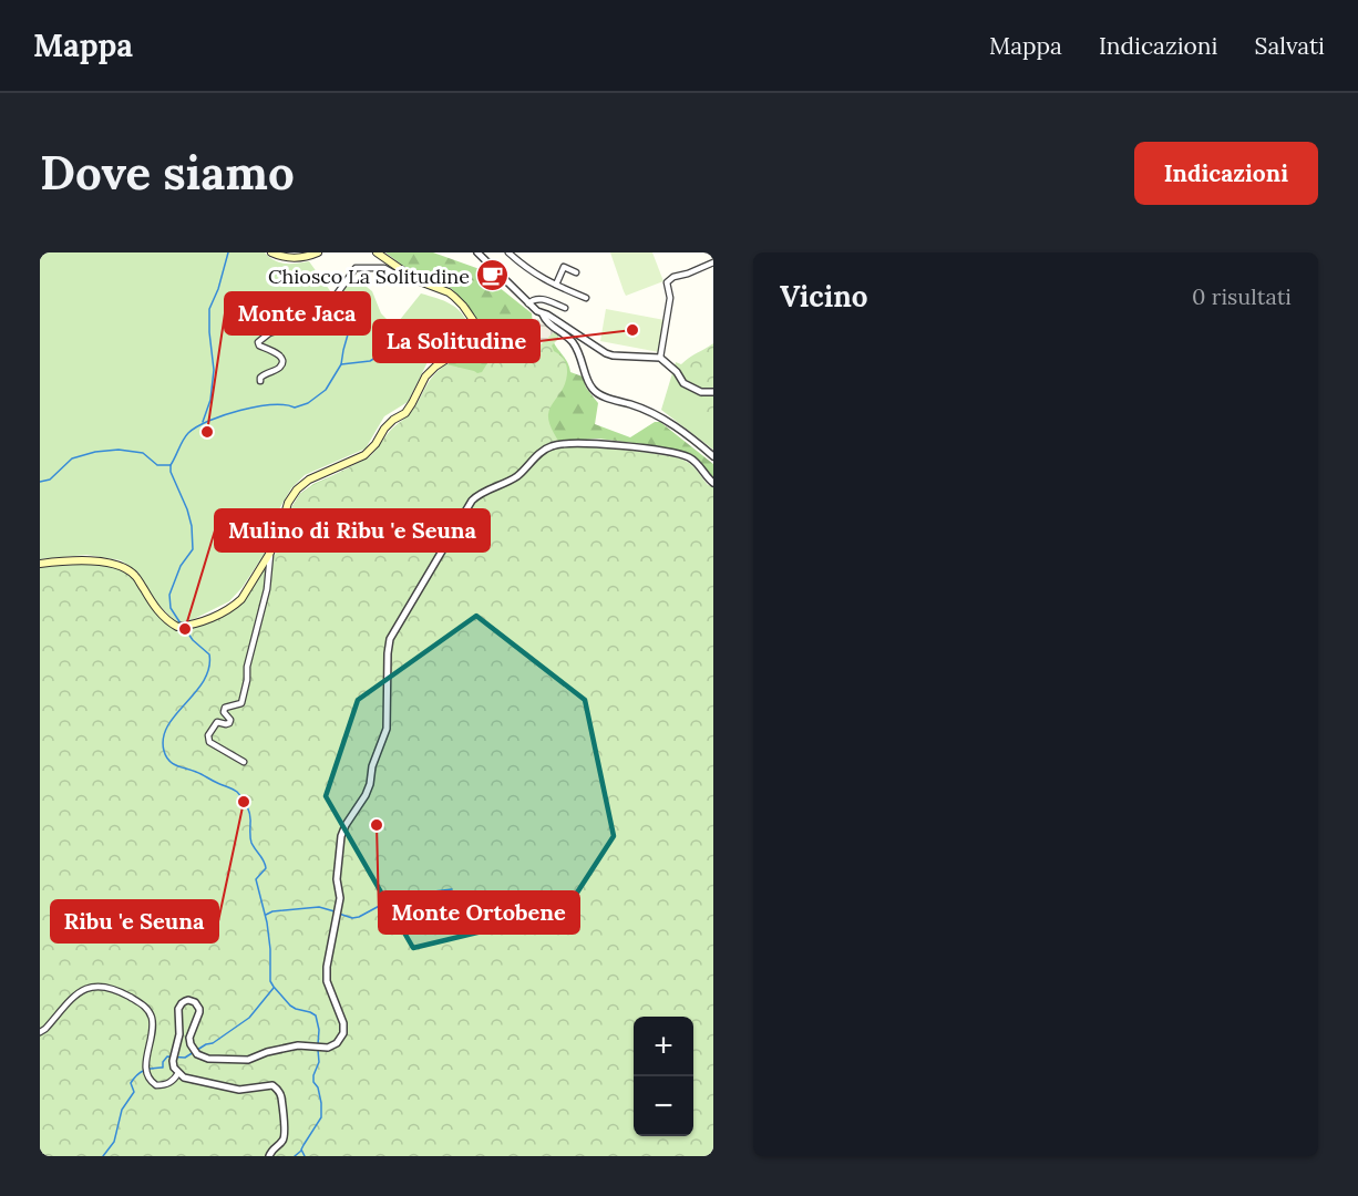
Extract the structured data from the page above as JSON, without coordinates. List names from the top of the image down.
{
  "places": {
    "cafe": ["Chiosco La Solitudine"],
    "other": [
      "La Solitudine",
      "Monte Jaca",
      "Mulino di Ribu 'e Seuna",
      "Ribu 'e Seuna",
      "Monte Ortobene"
    ]
  },
  "page": {
    "header": "Mappa",
    "nav": ["Mappa", "Indicazioni", "Salvati"],
    "buttons": "Indicazioni",
    "title": "Dove siamo",
    "heading": ["Vicino", "0 risultati"],
    "map_buttons": ["+", "−"]
  }
}
